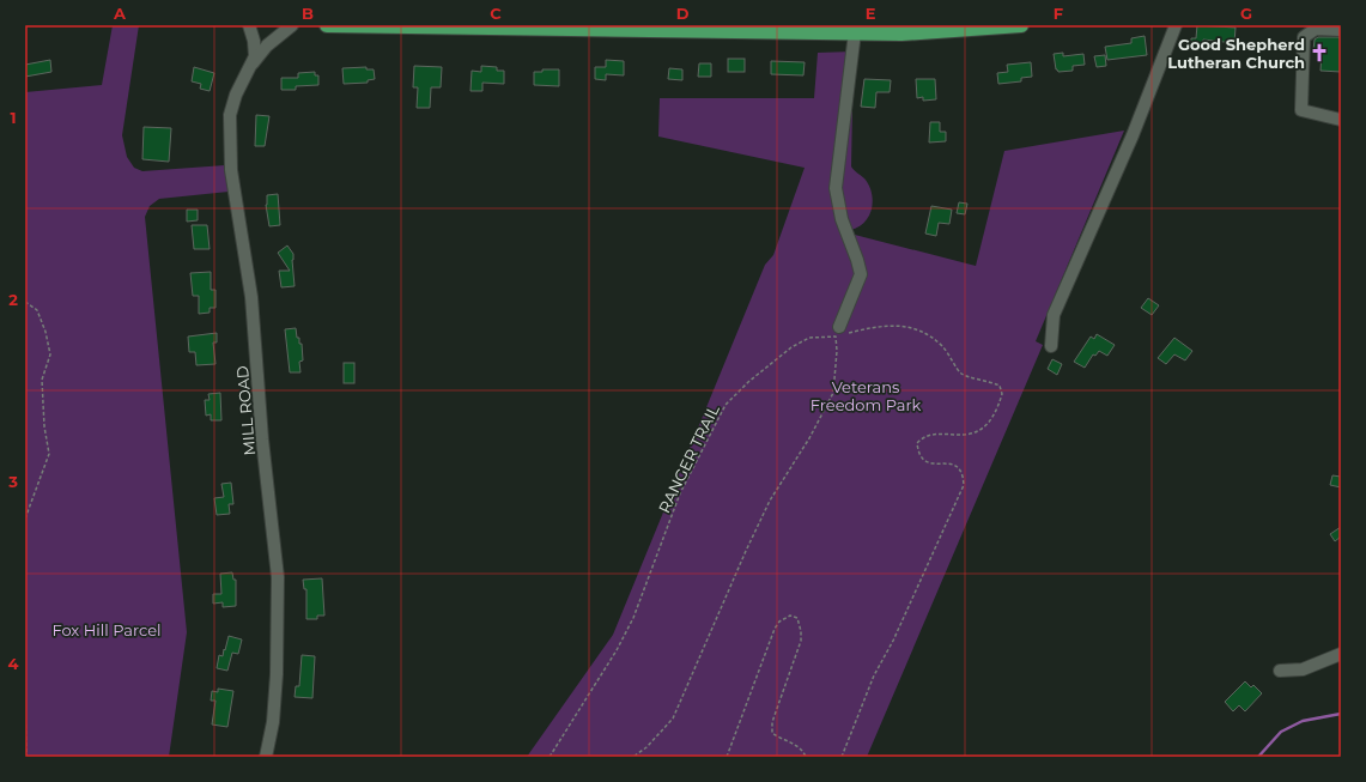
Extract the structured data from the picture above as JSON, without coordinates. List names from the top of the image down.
{
  "streets": {
    "street": ["MILL ROAD"],
    "path": ["RANGER TRAIL"]
  },
  "parks": ["Veterans Freedom Park", "Fox Hill Parcel"],
  "places": {
    "church": ["Good Shepherd Lutheran Church"]
  },
  "grid": {
    "columns": [
      "A",
      "B",
      "C",
      "D",
      "E",
      "F",
      "G"
    ],
    "rows": [
      "1",
      "2",
      "3",
      "4"
    ]
  }
}
